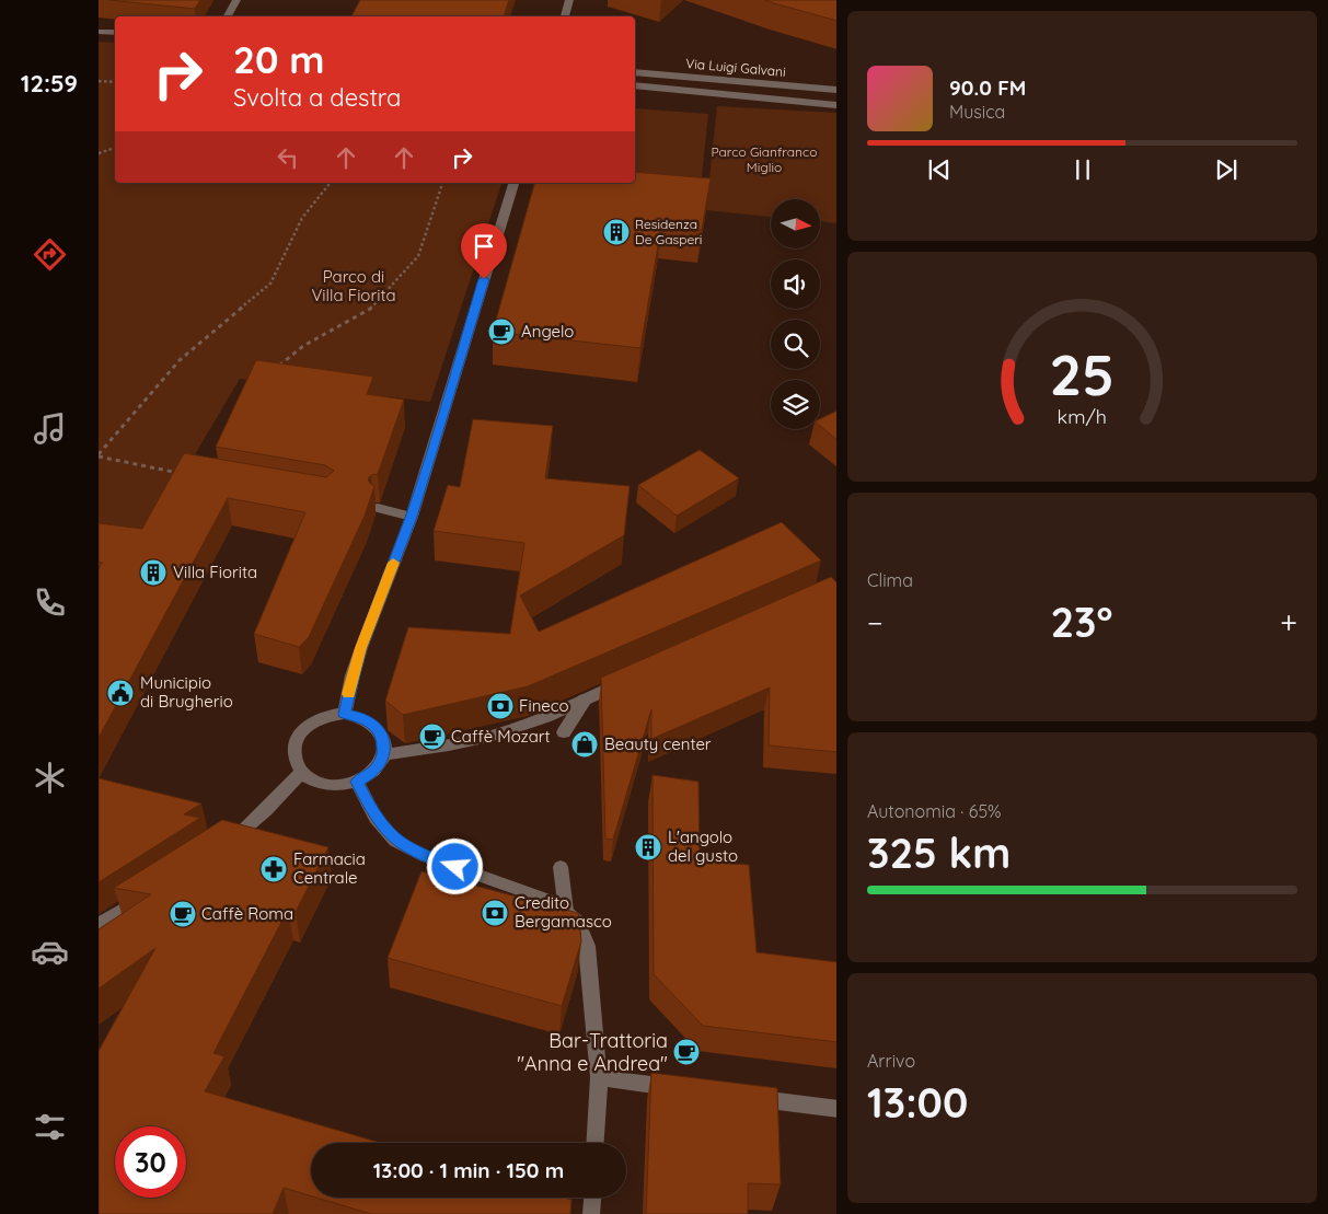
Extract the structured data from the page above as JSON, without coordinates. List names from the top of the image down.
{
  "streets": {
    "street": ["Via Luigi Galvani"]
  },
  "parks": ["Parco Gianfranco Miglio", "Parco di Villa Fiorita"],
  "places": {
    "building": ["Residenza De Gasperi", "Villa Fiorita", "L'angolo del gusto"],
    "cafe": [
      "Angelo",
      "Caffè Mozart",
      "Caffè Roma",
      "Bar-Trattoria \"Anna e Andrea\""
    ],
    "public building": ["Municipio di Brugherio"],
    "bank": ["Fineco", "Credito Bergamasco"],
    "shop": ["Beauty center"],
    "pharmacy": ["Farmacia Centrale"]
  },
  "north": "right",
  "page": {
    "tabs": "12:59",
    "turn": ["20 m", "Svolta a destra"],
    "song": ["90.0 FM", "Musica"],
    "tile": [
      "Clima",
      ["Autonomia · 65%", "325 km"],
      ["Arrivo", "13:00"]
    ],
    "heat": ["−", "23°", "+"],
    "limit": "30",
    "trip": "13:00 · 1 min · 150 m",
    "gauge": ["25", "km/h"]
  }
}
